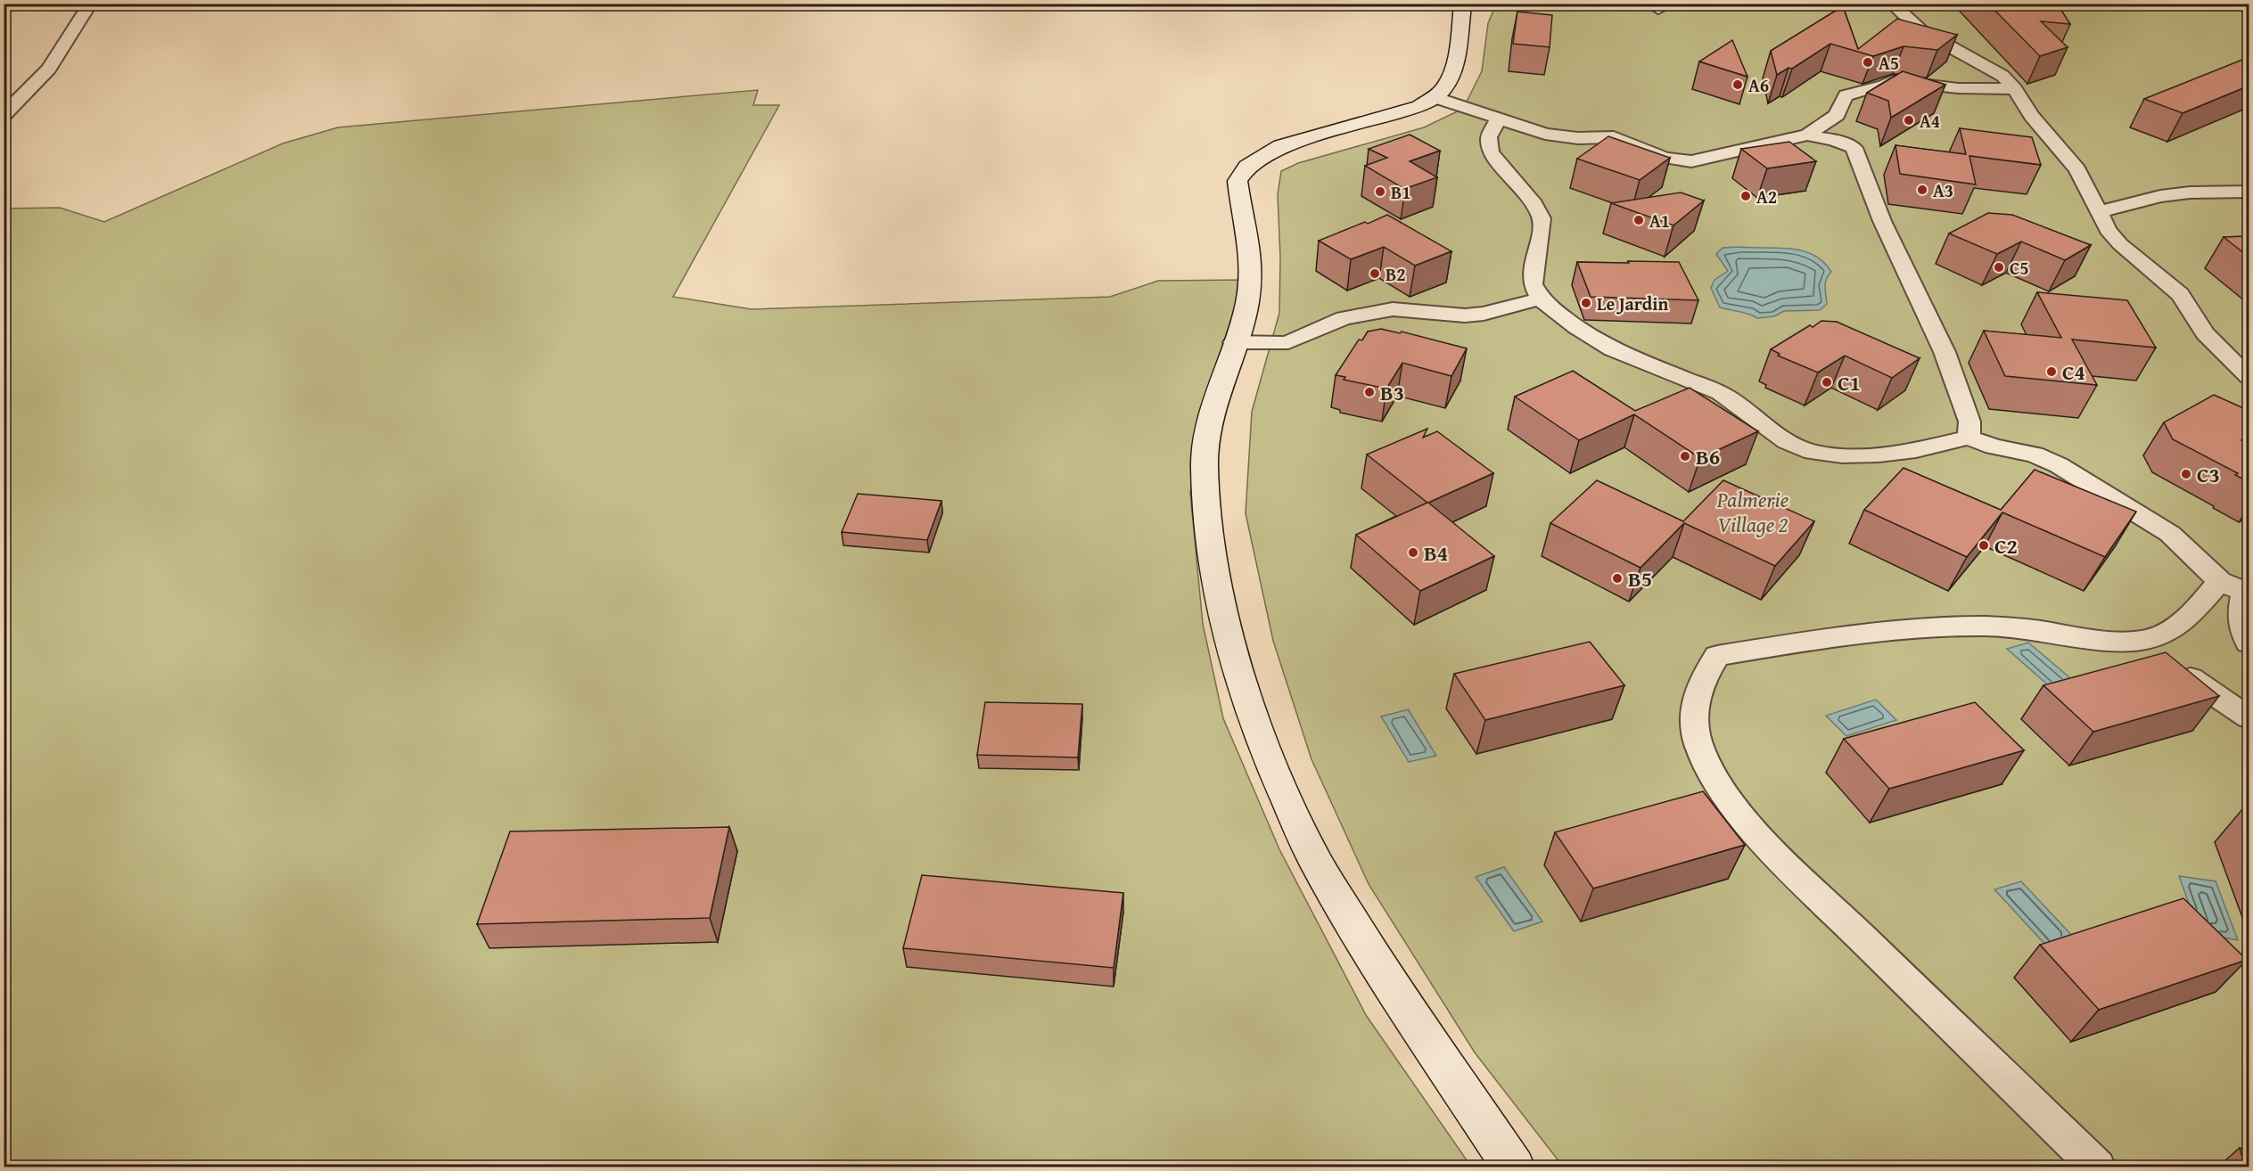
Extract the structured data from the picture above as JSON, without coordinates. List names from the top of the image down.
{
  "parks": ["Palmerie Village 2"],
  "places": [
    "A5",
    "A6",
    "A4",
    "A3",
    "B1",
    "A2",
    "A1",
    "C5",
    "B2",
    "Le Jardin",
    "C4",
    "C1",
    "B3",
    "B6",
    "C3",
    "C2",
    "B4",
    "B5"
  ]
}
